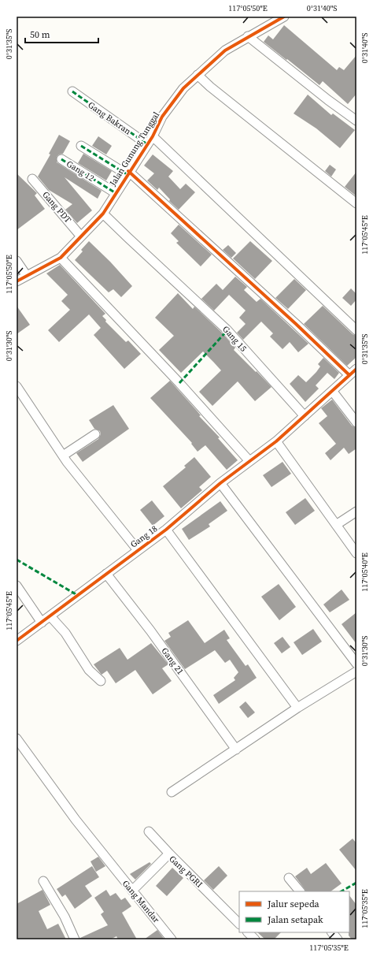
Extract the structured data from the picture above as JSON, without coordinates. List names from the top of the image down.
{
  "streets": {
    "street": [
      "Gang Bakran",
      "Jalan Gunung Tunggal",
      "Gang 12",
      "Gang PDT",
      "Gang 15",
      "Gang 18",
      "Gang 21",
      "Gang PGRI",
      "Gang Mandar"
    ]
  },
  "crossings": [
    ["Gang Bakran", "Jalan Gunung Tunggal"],
    ["Jalan Gunung Tunggal", "Gang 12"],
    ["Jalan Gunung Tunggal", "Gang PDT"],
    ["Jalan Gunung Tunggal", "Gang 15"],
    ["Gang 15", "Gang 18"],
    ["Gang 18", "Gang 21"],
    ["Gang PGRI", "Gang Mandar"]
  ],
  "legend": ["Jalur sepeda", "Jalan setapak"],
  "scale_bar": "50 m",
  "coordinates": [
    "117°05'50\"E",
    "0°31'40\"S",
    "0°31'35\"S",
    "117°05'45\"E",
    "0°31'30\"S",
    "117°05'40\"E",
    "117°05'35\"E"
  ]
}
